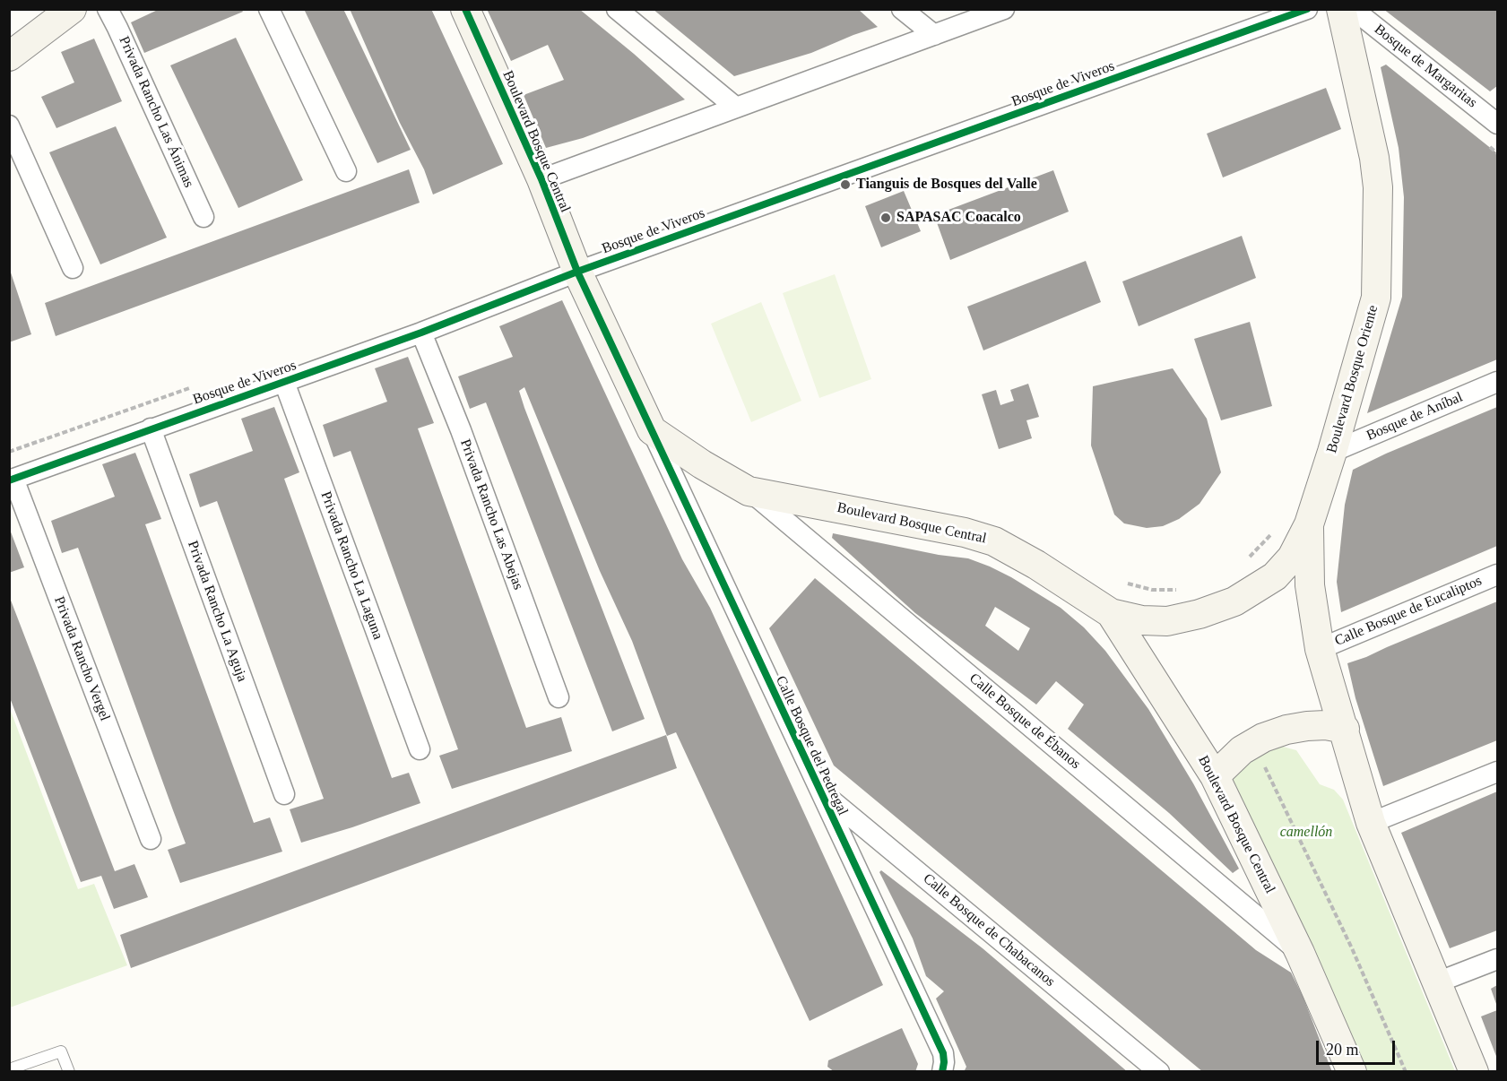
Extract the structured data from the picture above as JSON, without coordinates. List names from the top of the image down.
{
  "streets": {
    "street": [
      "Bosque de Margaritas",
      "Bosque de Viveros",
      "Privada Rancho Las Ánimas",
      "Boulevard Bosque Central",
      "Boulevard Bosque Oriente",
      "Bosque de Aníbal",
      "Privada Rancho Las Abejas",
      "Privada Rancho La Laguna",
      "Privada Rancho La Aguja",
      "Calle Bosque de Eucaliptos",
      "Privada Rancho Vergel",
      "Calle Bosque de Ébanos",
      "Calle Bosque del Pedregal",
      "Calle Bosque de Chabacanos"
    ]
  },
  "crossings": [
    ["Bosque de Viveros", "Boulevard Bosque Central"],
    ["Bosque de Viveros", "Privada Rancho Las Abejas"],
    ["Bosque de Viveros", "Privada Rancho La Laguna"],
    ["Bosque de Viveros", "Privada Rancho La Aguja"],
    ["Bosque de Viveros", "Privada Rancho Vergel"],
    ["Boulevard Bosque Central", "Calle Bosque de Ébanos"],
    ["Boulevard Bosque Central", "Calle Bosque del Pedregal"],
    ["Boulevard Bosque Oriente", "Bosque de Aníbal"],
    ["Calle Bosque del Pedregal", "Calle Bosque de Chabacanos"]
  ],
  "parks": ["camellón"],
  "places": ["Tianguis de Bosques del Valle", "SAPASAC Coacalco"],
  "scale_bar": "20 m"
}
